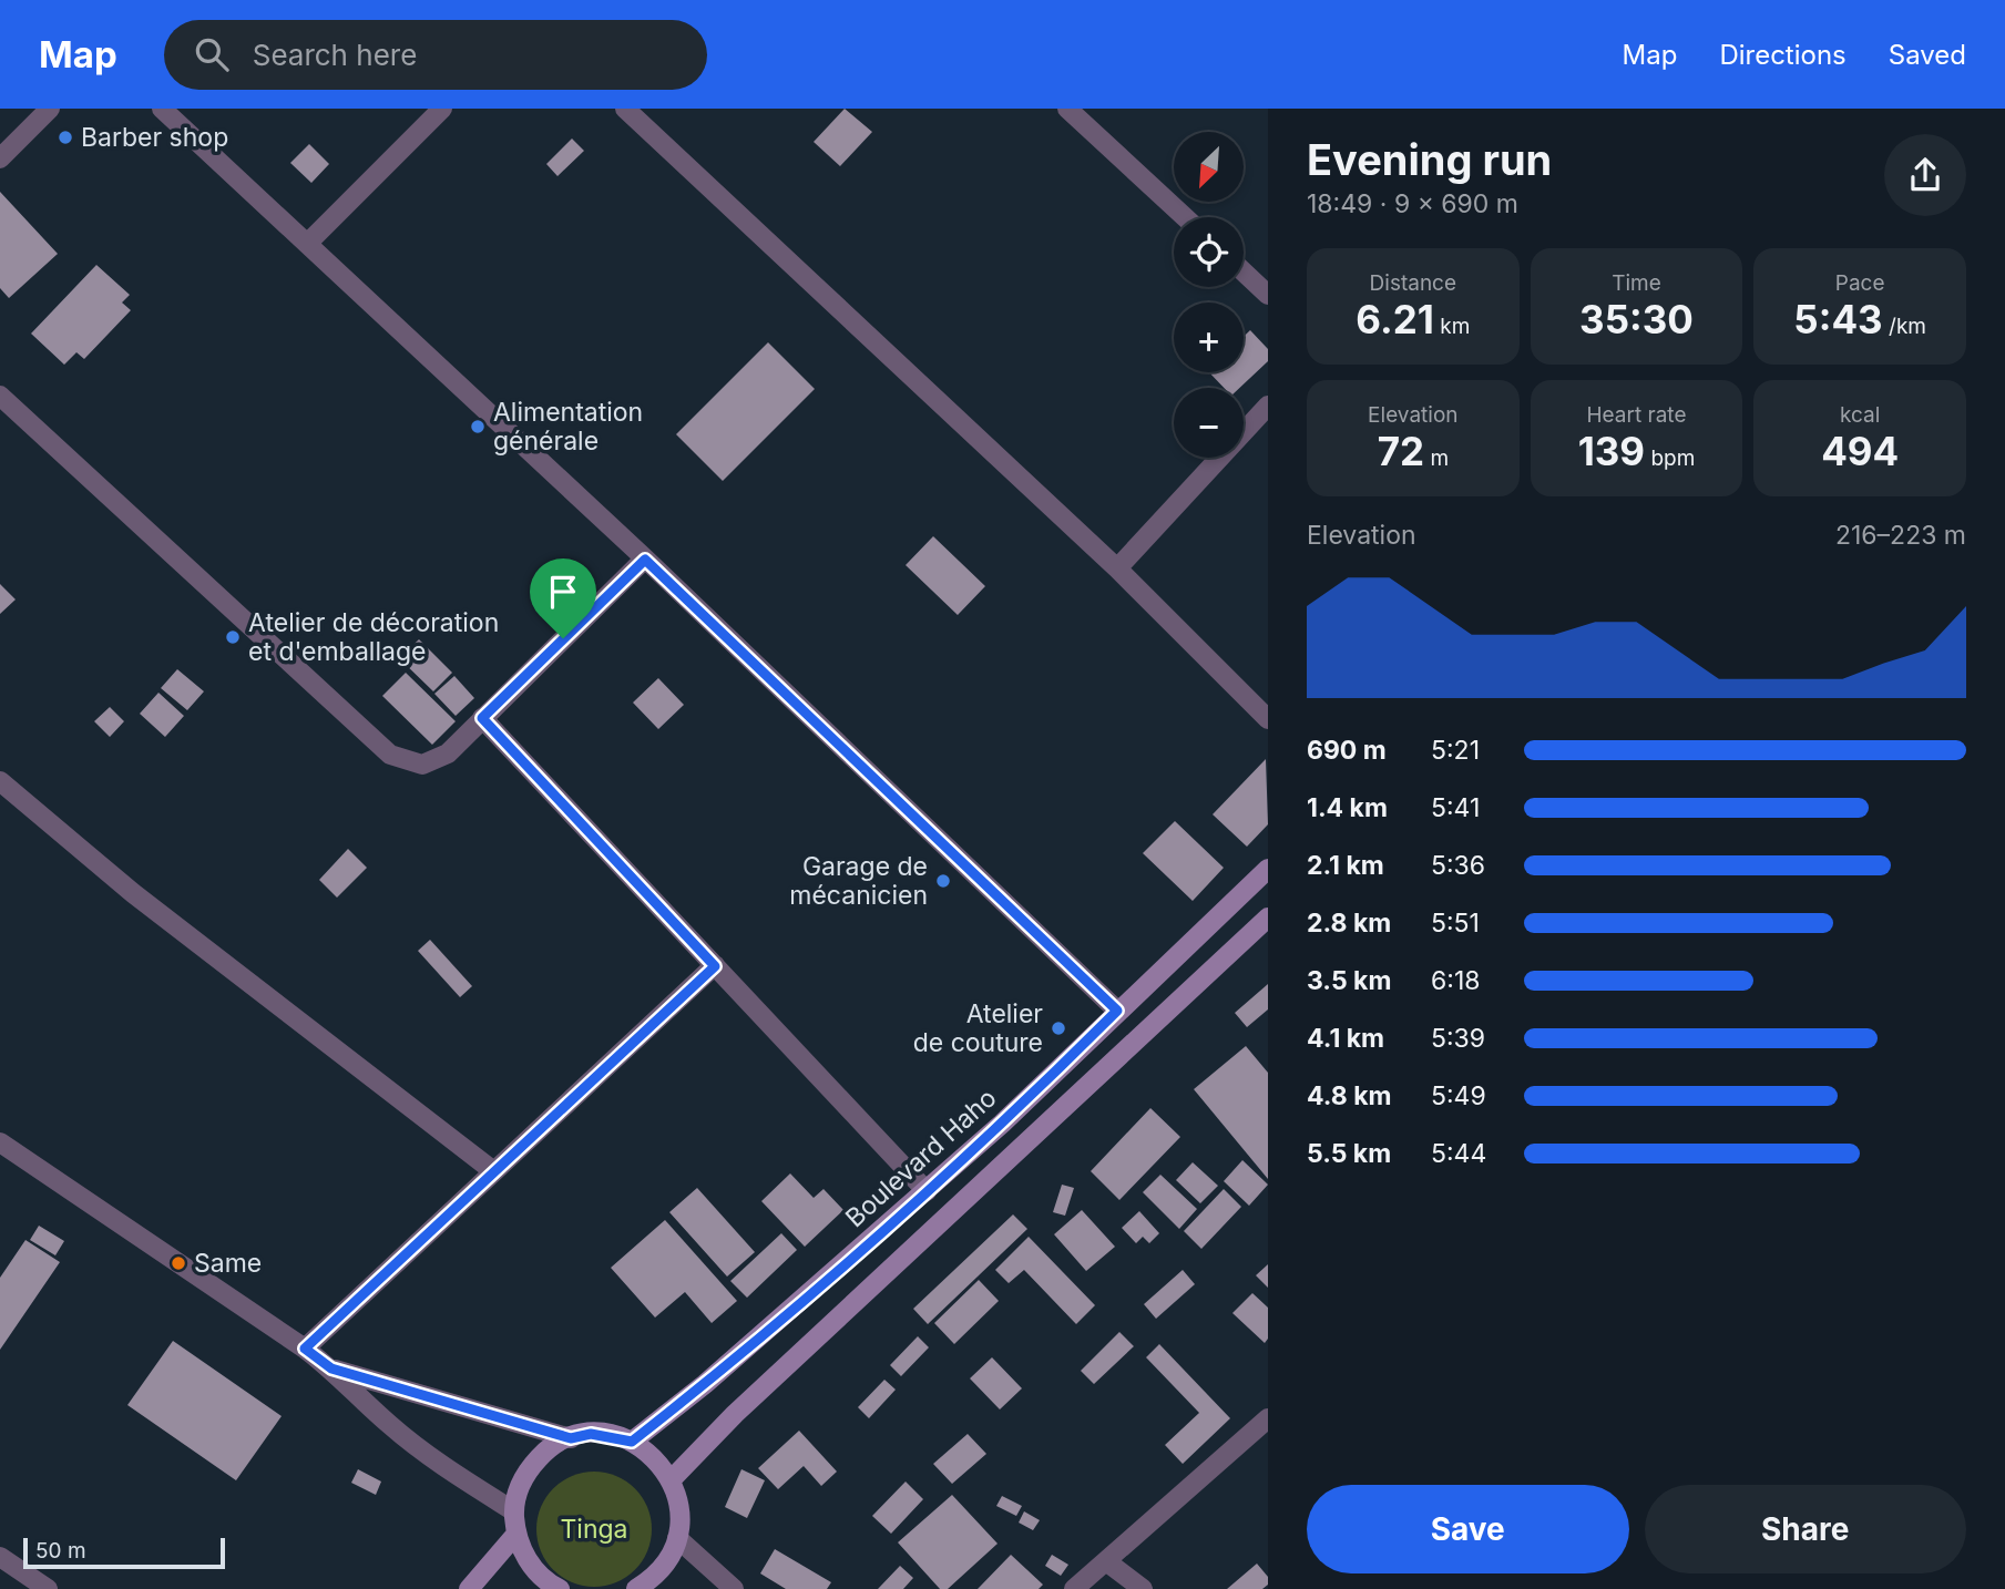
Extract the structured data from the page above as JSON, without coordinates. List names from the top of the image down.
{
  "streets": {
    "main road": ["Boulevard Haho"]
  },
  "parks": ["Tinga"],
  "places": [
    "Barber shop",
    "Alimentation générale",
    "Atelier de décoration et d'emballage",
    "Garage de mécanicien",
    "Atelier de couture",
    "Same"
  ],
  "scale_bar": "50 m",
  "north": "bottom left",
  "page": {
    "header": "Map",
    "search": "Search here",
    "nav": ["Map", "Directions", "Saved"],
    "heading": ["Evening run", "18:49 · 9 × 690 m"],
    "map_buttons": ["+", "−"],
    "stats": [
      ["Distance", "6.21 km"],
      ["Time", "35:30"],
      ["Pace", "5:43 /km"],
      ["Elevation", "72 m"],
      ["Heart rate", "139 bpm"],
      ["kcal", "494"]
    ],
    "chart": ["Elevation", "216–223 m"],
    "list": [
      {
        "name": "690 m",
        "note": "5:21"
      },
      {
        "name": "1.4 km",
        "note": "5:41"
      },
      {
        "name": "2.1 km",
        "note": "5:36"
      },
      {
        "name": "2.8 km",
        "note": "5:51"
      },
      {
        "name": "3.5 km",
        "note": "6:18"
      },
      {
        "name": "4.1 km",
        "note": "5:39"
      },
      {
        "name": "4.8 km",
        "note": "5:49"
      },
      {
        "name": "5.5 km",
        "note": "5:44"
      }
    ],
    "buttons": ["Save", "Share"],
    "scale": "50 m"
  }
}
